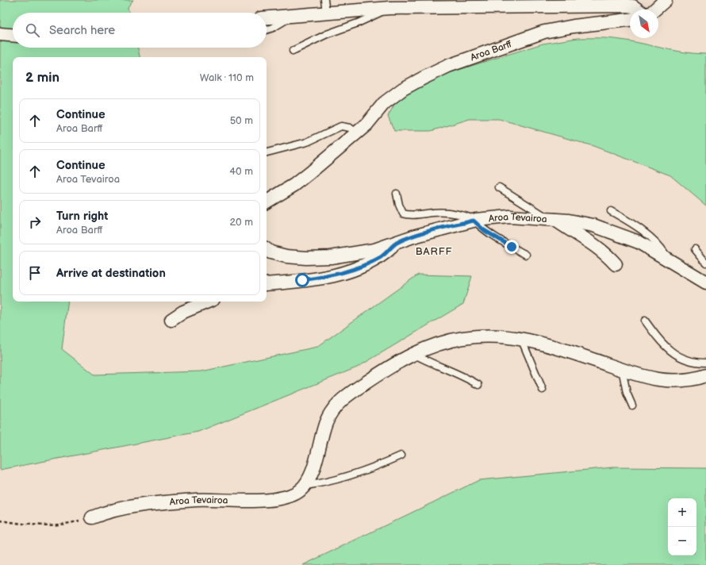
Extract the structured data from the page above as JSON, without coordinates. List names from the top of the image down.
{
  "streets": {
    "street": ["Aroa Barff", "Aroa Tevairoa"]
  },
  "districts": ["BARFF"],
  "north": "bottom right",
  "page": {
    "search": "Search here",
    "heading": ["2 min", "Walk · 110 m"],
    "list": [
      ["Continue", "Aroa Barff", "50 m"],
      ["Continue", "Aroa Tevairoa", "40 m"],
      ["Turn right", "Aroa Barff", "20 m"],
      "Arrive at destination"
    ],
    "map_buttons": ["+", "−"]
  }
}
